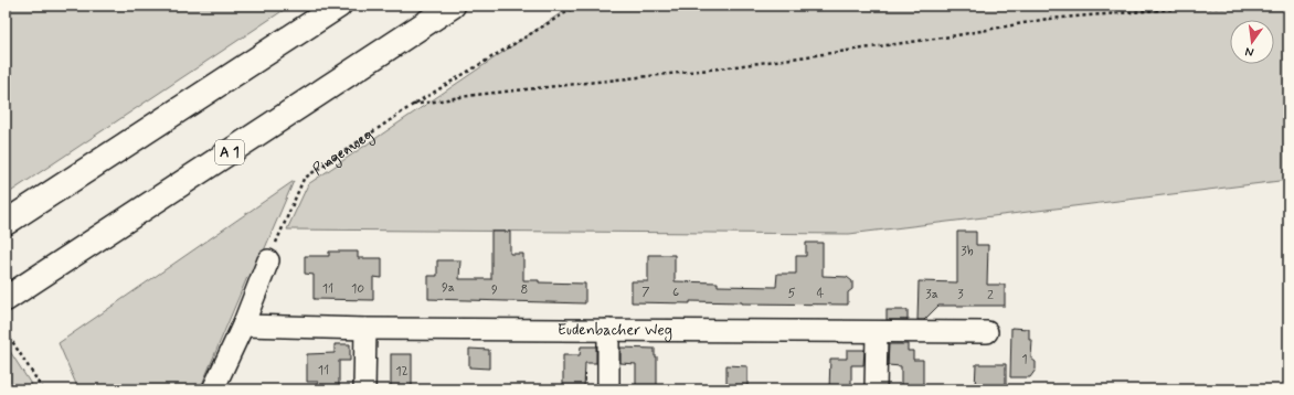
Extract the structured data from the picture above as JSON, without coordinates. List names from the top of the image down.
{
  "streets": {
    "highway": ["A 1"],
    "street": ["Eudenbacher Weg"],
    "path": ["Pingenweg"]
  },
  "house_numbers": [
    "3b",
    "9a",
    "11",
    "10",
    "9",
    "8",
    "7",
    "6",
    "5",
    "4",
    "3a",
    "3",
    "2",
    "1",
    "11",
    "12"
  ],
  "north": "bottom"
}
